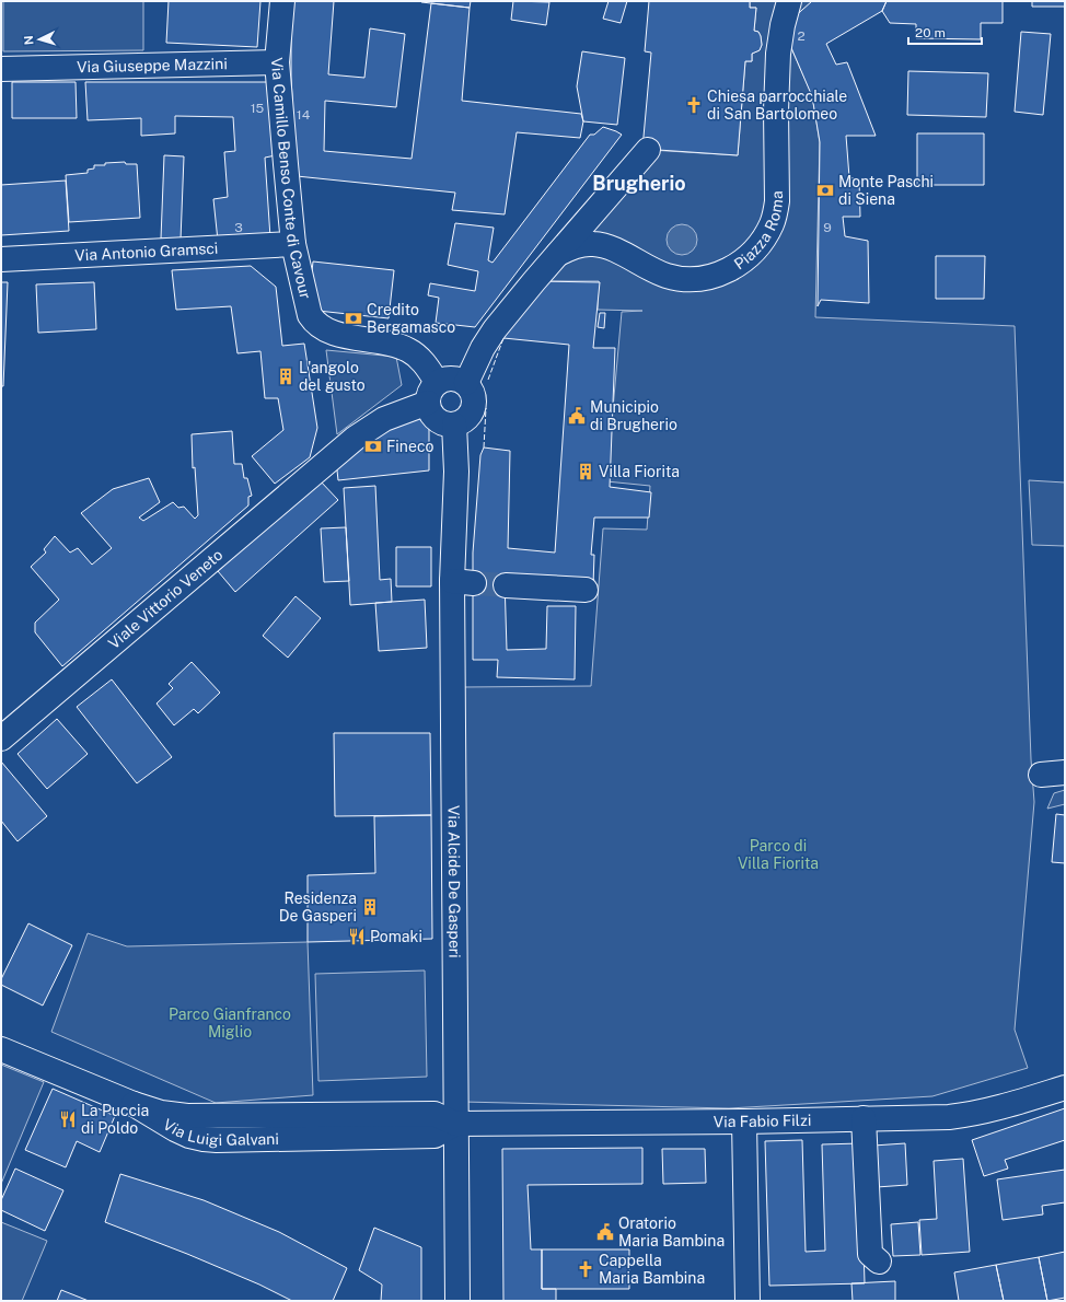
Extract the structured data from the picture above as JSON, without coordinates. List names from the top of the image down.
{
  "streets": {
    "street": [
      "Via Giuseppe Mazzini",
      "Via Camillo Benso Conte di Cavour",
      "Piazza Roma",
      "Via Antonio Gramsci",
      "Viale Vittorio Veneto",
      "Via Alcide De Gasperi",
      "Via Fabio Filzi",
      "Via Luigi Galvani"
    ]
  },
  "crossings": [
    ["Via Giuseppe Mazzini", "Via Camillo Benso Conte di Cavour"],
    ["Via Camillo Benso Conte di Cavour", "Via Antonio Gramsci"],
    ["Viale Vittorio Veneto", "Via Alcide De Gasperi"],
    ["Via Alcide De Gasperi", "Via Fabio Filzi"],
    ["Via Alcide De Gasperi", "Via Luigi Galvani"],
    ["Via Fabio Filzi", "Via Luigi Galvani"]
  ],
  "districts": ["Brugherio"],
  "parks": ["Parco di Villa Fiorita", "Parco Gianfranco Miglio"],
  "places": {
    "church": ["Chiesa parrocchiale di San Bartolomeo", "Cappella Maria Bambina"],
    "bank": ["Monte Paschi di Siena", "Credito Bergamasco", "Fineco"],
    "building": ["L'angolo del gusto", "Villa Fiorita", "Residenza De Gasperi"],
    "public building": ["Municipio di Brugherio", "Oratorio Maria Bambina"],
    "restaurant": ["Pomaki", "La Puccia di Poldo"]
  },
  "house_numbers": [
    "2",
    "15",
    "14",
    "3",
    "9"
  ],
  "scale_bar": "20 m",
  "north": "left"
}
